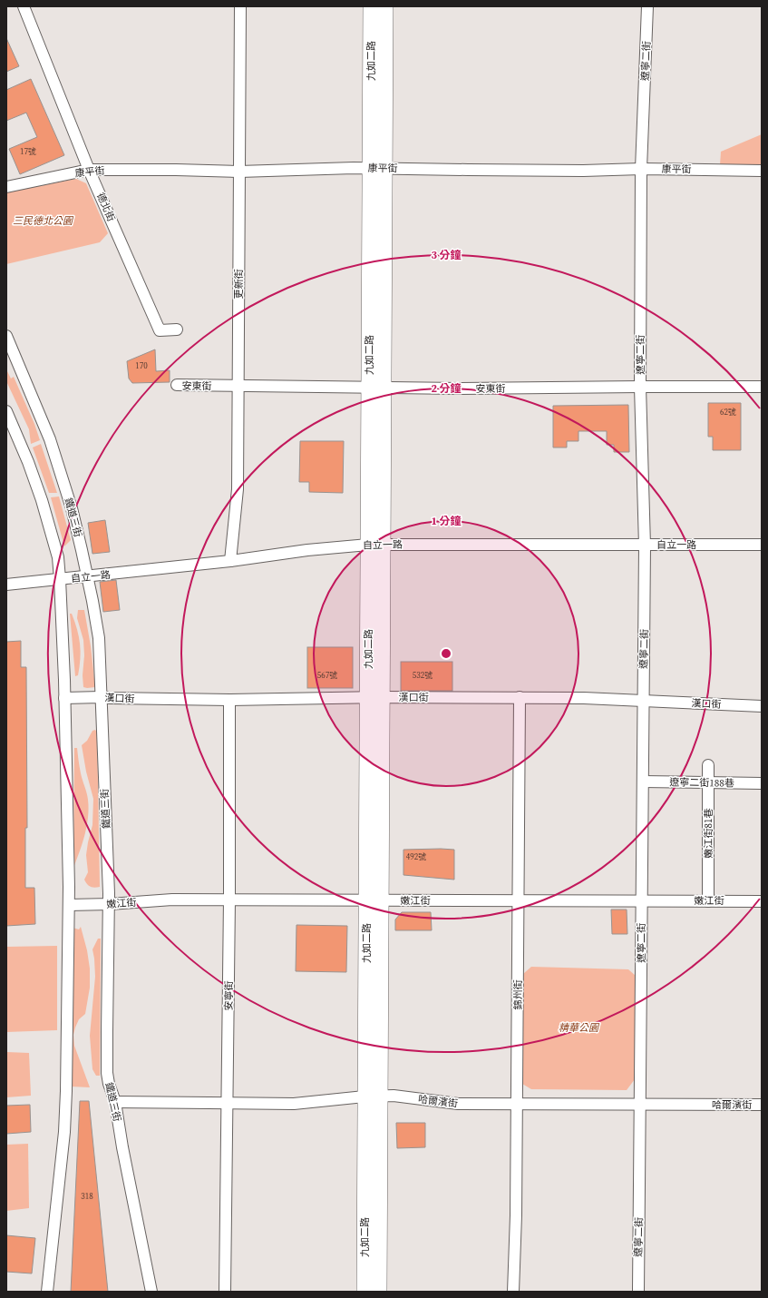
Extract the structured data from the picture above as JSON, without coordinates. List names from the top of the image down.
{
  "streets": {
    "street": [
      "九如二路",
      "遼寧二街",
      "康平街",
      "德北街",
      "更新街",
      "安東街",
      "鐵道三街",
      "自立一路",
      "漢口街",
      "遼寧二街188巷",
      "嫩江街81巷",
      "嫩江街",
      "錦州街",
      "安寧街",
      "哈爾濱街"
    ]
  },
  "crossings": [
    ["九如二路", "康平街"],
    ["九如二路", "安東街"],
    ["九如二路", "自立一路"],
    ["九如二路", "漢口街"],
    ["九如二路", "嫩江街"],
    ["九如二路", "哈爾濱街"],
    ["遼寧二街", "康平街"],
    ["遼寧二街", "安東街"],
    ["遼寧二街", "自立一路"],
    ["遼寧二街", "漢口街"],
    ["遼寧二街", "遼寧二街188巷"],
    ["遼寧二街", "嫩江街"],
    ["遼寧二街", "哈爾濱街"],
    ["康平街", "德北街"],
    ["康平街", "更新街"],
    ["更新街", "安東街"],
    ["更新街", "自立一路"],
    ["鐵道三街", "自立一路"],
    ["鐵道三街", "漢口街"],
    ["鐵道三街", "嫩江街"],
    ["鐵道三街", "哈爾濱街"],
    ["漢口街", "錦州街"],
    ["漢口街", "安寧街"],
    ["遼寧二街188巷", "嫩江街81巷"],
    ["嫩江街81巷", "嫩江街"],
    ["嫩江街", "錦州街"],
    ["嫩江街", "安寧街"],
    ["錦州街", "哈爾濱街"],
    ["安寧街", "哈爾濱街"]
  ],
  "parks": ["三民德北公園", "精華公園"],
  "house_numbers": [
    "17號",
    "170",
    "62號",
    "567號",
    "532號",
    "492號",
    "318"
  ],
  "rings": ["3 分鐘", "2 分鐘", "1 分鐘"]
}
